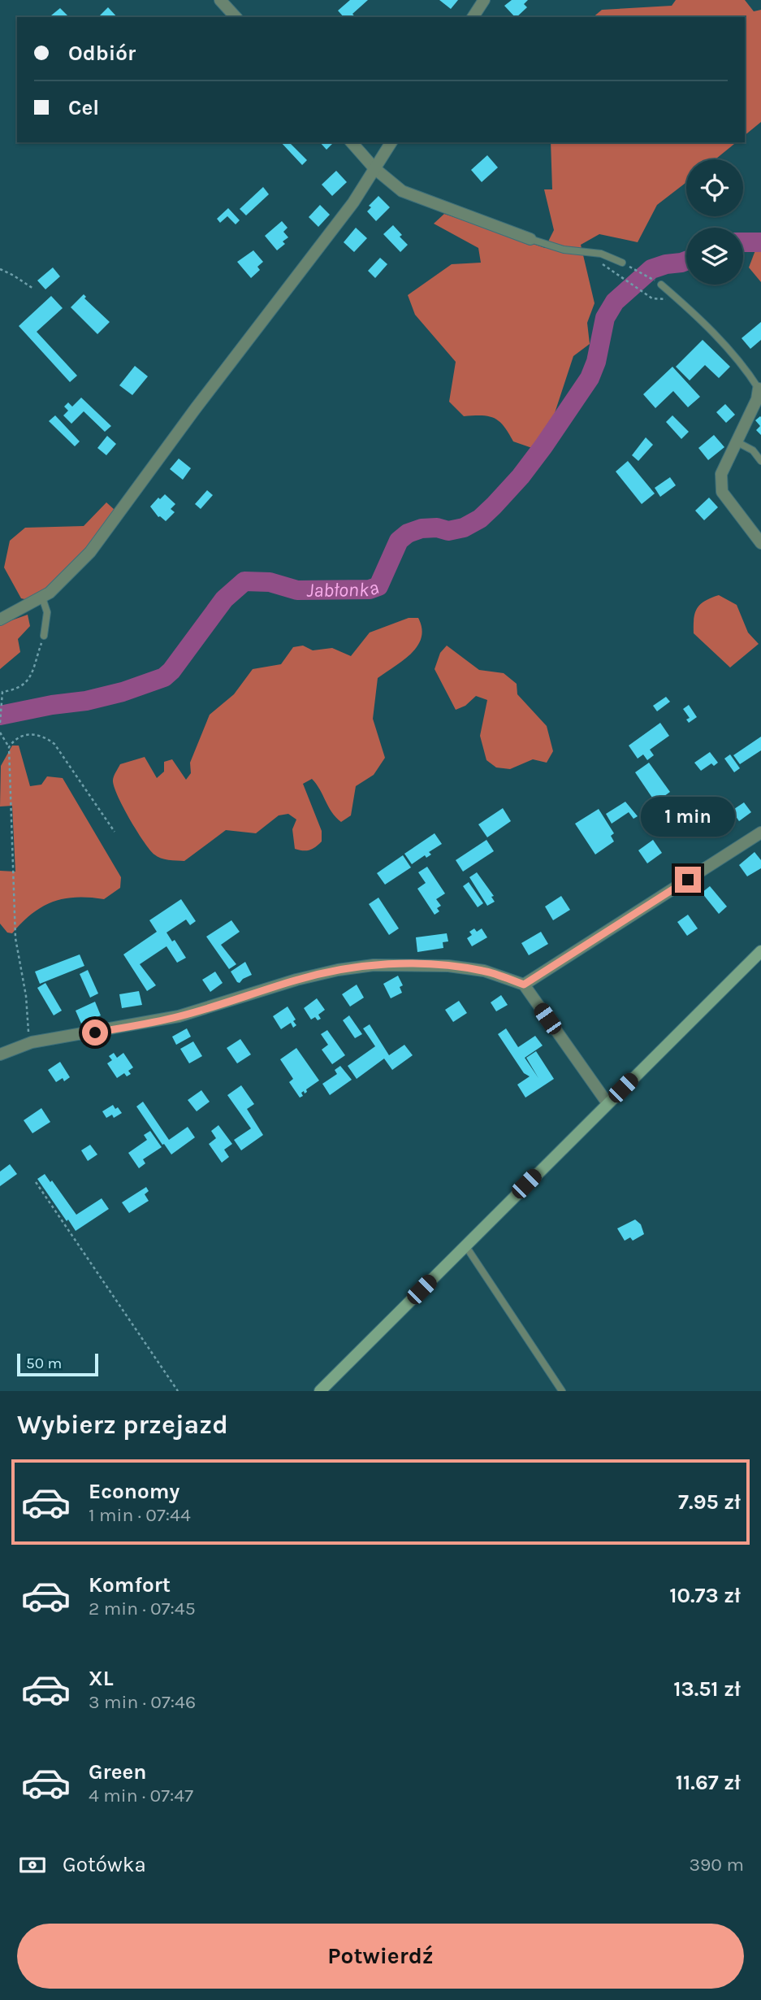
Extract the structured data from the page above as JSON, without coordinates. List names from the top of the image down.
{
  "water": ["Jabłonka"],
  "scale_bar": "50 m",
  "page": {
    "banner": ["Odbiór", "Cel"],
    "bubble": "1 min",
    "scale": "50 m",
    "heading": "Wybierz przejazd",
    "list": [
      {
        "name": "Economy",
        "note": "1 min · 07:44",
        "value": "7.95 zł"
      },
      {
        "name": "Komfort",
        "note": "2 min · 07:45",
        "value": "10.73 zł"
      },
      {
        "name": "XL",
        "note": "3 min · 07:46",
        "value": "13.51 zł"
      },
      {
        "name": "Green",
        "note": "4 min · 07:47",
        "value": "11.67 zł"
      }
    ],
    "pay": ["Gotówka", "390 m"],
    "buttons": "Potwierdź"
  }
}
